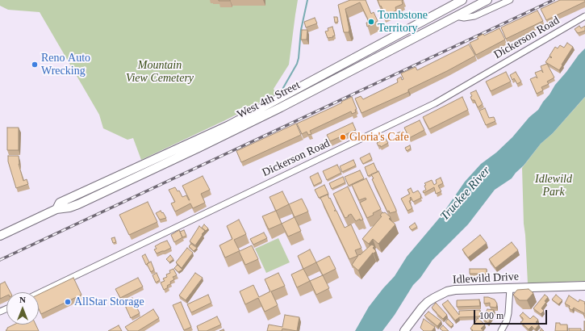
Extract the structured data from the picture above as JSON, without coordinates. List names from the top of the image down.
{
  "streets": {
    "main road": ["West 4th Street", "Idlewild Drive"],
    "street": ["Dickerson Road"]
  },
  "water": ["Truckee River"],
  "parks": ["Mountain View Cemetery", "Idlewild Park"],
  "places": [
    "Tombstone Territory",
    "Reno Auto Wrecking",
    "Gloria's Cafe",
    "AllStar Storage"
  ],
  "scale_bar": "100 m",
  "north": "top"
}
